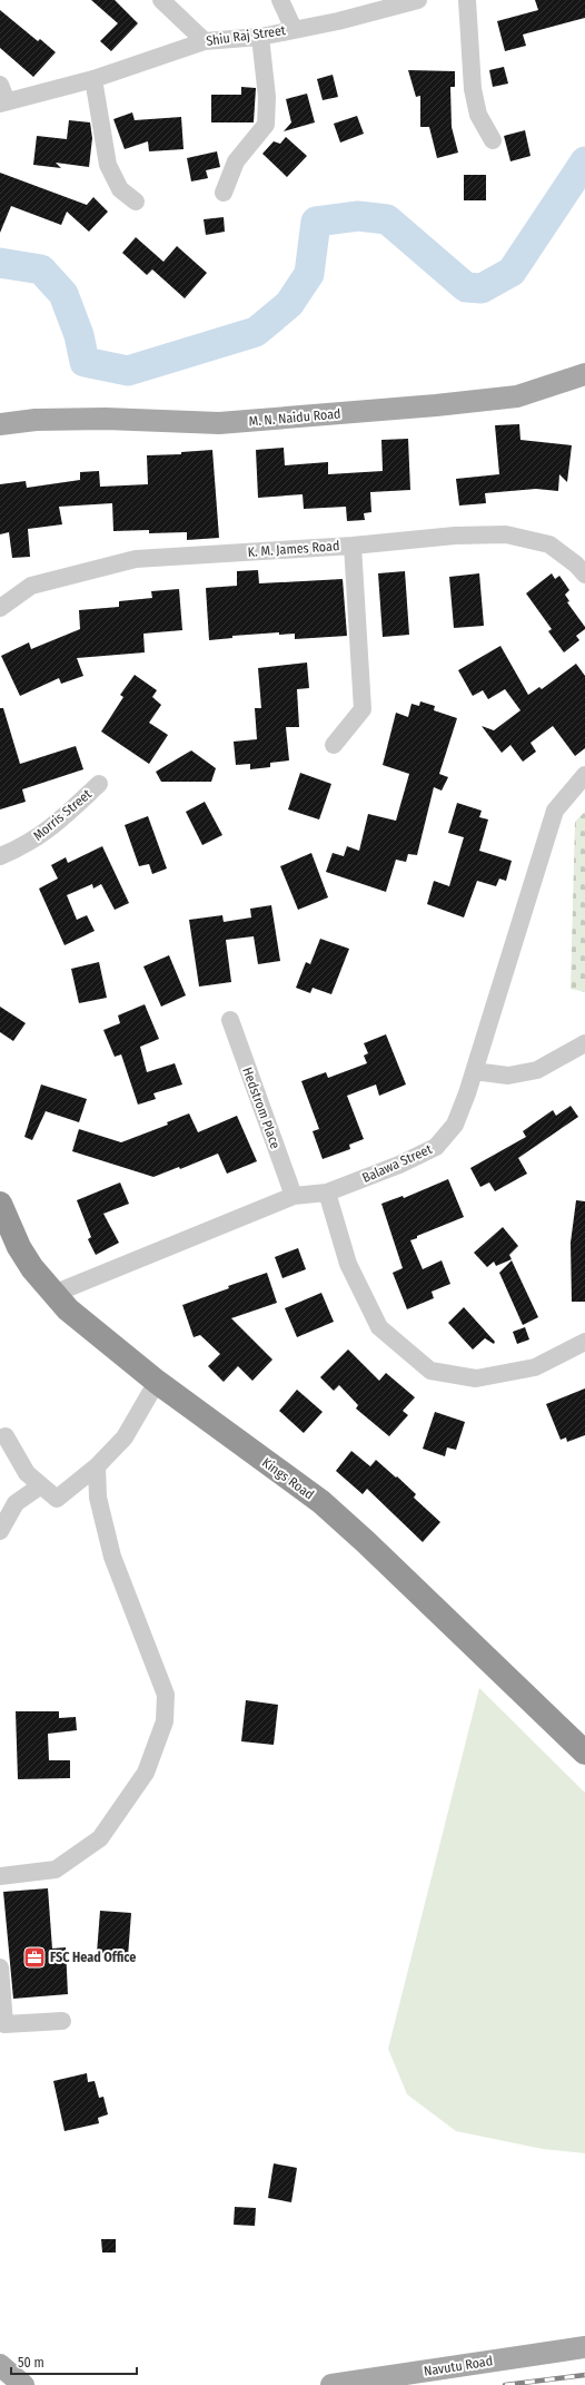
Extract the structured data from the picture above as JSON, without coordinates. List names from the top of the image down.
{
  "streets": {
    "highway": ["Kings Road"],
    "main road": ["M. N. Naidu Road", "Navutu Road"],
    "street": [
      "Shiu Raj Street",
      "K. M. James Road",
      "Morris Street",
      "Hedstrom Place",
      "Balawa Street"
    ]
  },
  "crossings": [
    ["Hedstrom Place", "Balawa Street"],
    ["Balawa Street", "Kings Road"]
  ],
  "places": {
    "office": ["FSC Head Office"]
  },
  "scale_bar": "50 m"
}
